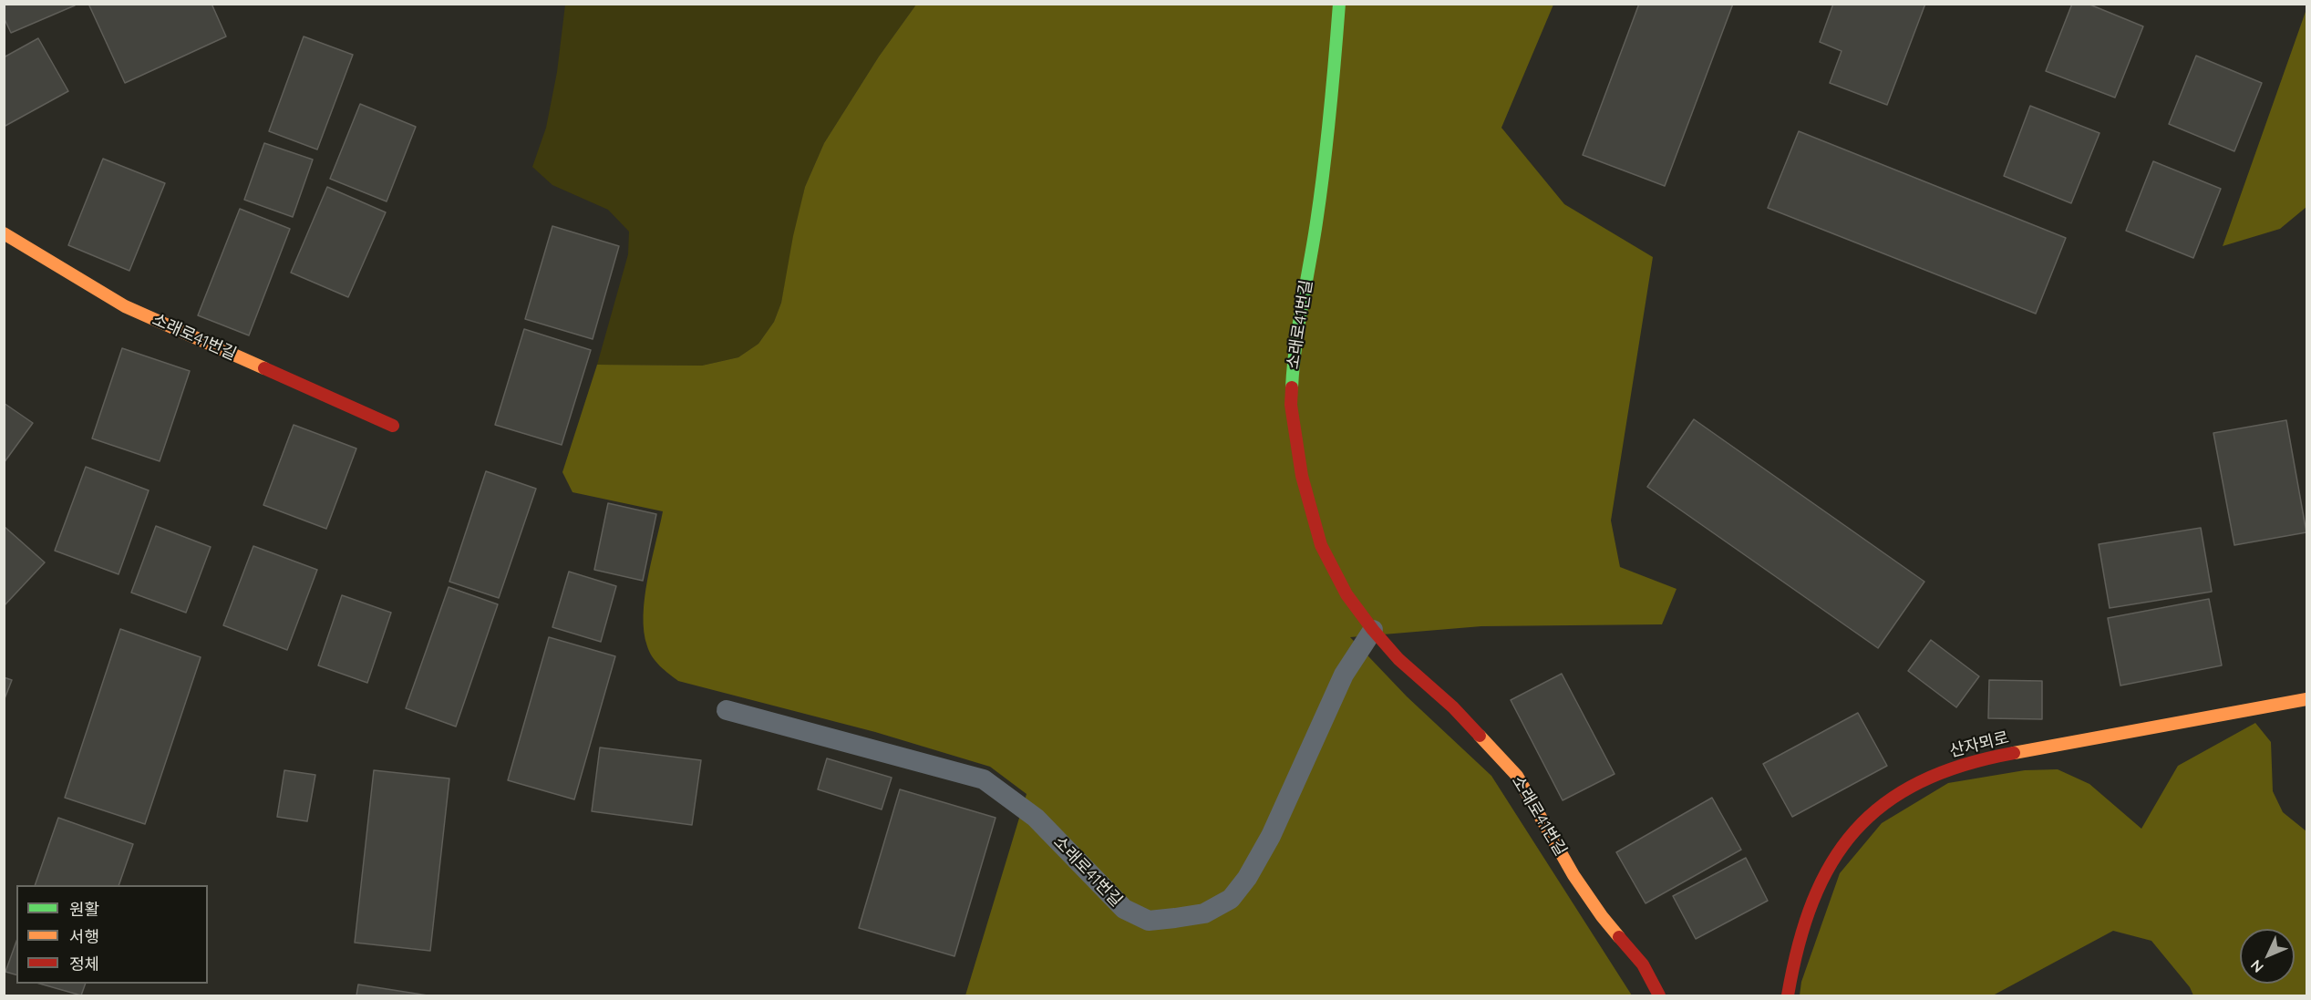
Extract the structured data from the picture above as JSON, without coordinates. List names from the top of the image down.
{
  "streets": {
    "street": ["소래로41번길", "산자뫼로"]
  },
  "legend": ["원활", "서행", "정체"],
  "north": "bottom left"
}
